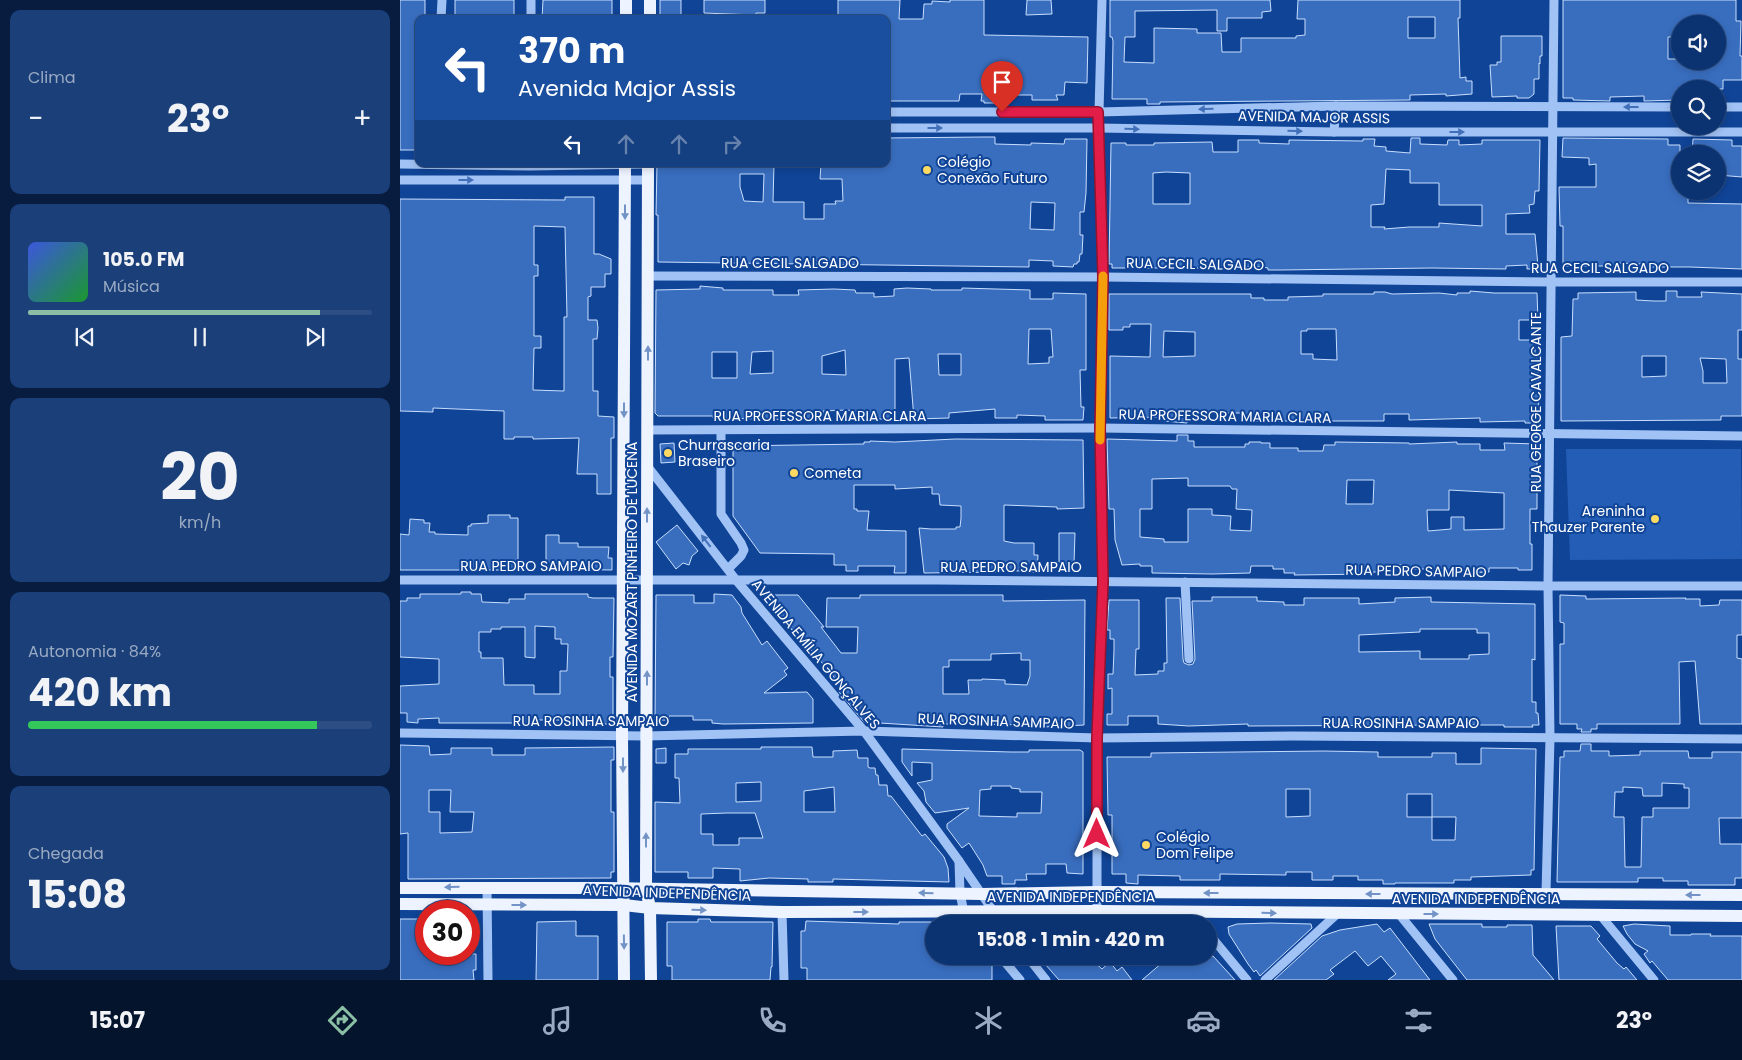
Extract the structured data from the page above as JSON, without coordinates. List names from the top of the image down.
{
  "streets": {
    "main road": ["AVENIDA MOZART PINHEIRO DE LUCENA", "AVENIDA INDEPENDÊNCIA"],
    "street": [
      "AVENIDA MAJOR ASSIS",
      "RUA CECIL SALGADO",
      "RUA GEORGE CAVALCANTE",
      "RUA PROFESSORA MARIA CLARA",
      "RUA PEDRO SAMPAIO",
      "AVENIDA EMÍLIA GONÇALVES",
      "RUA ROSINHA SAMPAIO"
    ]
  },
  "crossings": [
    ["AVENIDA MAJOR ASSIS", "RUA GEORGE CAVALCANTE"],
    ["RUA CECIL SALGADO", "RUA GEORGE CAVALCANTE"],
    ["RUA CECIL SALGADO", "AVENIDA MOZART PINHEIRO DE LUCENA"],
    ["RUA GEORGE CAVALCANTE", "RUA PROFESSORA MARIA CLARA"],
    ["RUA GEORGE CAVALCANTE", "RUA PEDRO SAMPAIO"],
    ["RUA GEORGE CAVALCANTE", "RUA ROSINHA SAMPAIO"],
    ["RUA GEORGE CAVALCANTE", "AVENIDA INDEPENDÊNCIA"],
    ["RUA PROFESSORA MARIA CLARA", "AVENIDA MOZART PINHEIRO DE LUCENA"],
    ["RUA PEDRO SAMPAIO", "AVENIDA MOZART PINHEIRO DE LUCENA"],
    ["RUA PEDRO SAMPAIO", "AVENIDA EMÍLIA GONÇALVES"],
    ["AVENIDA MOZART PINHEIRO DE LUCENA", "AVENIDA EMÍLIA GONÇALVES"],
    ["AVENIDA MOZART PINHEIRO DE LUCENA", "RUA ROSINHA SAMPAIO"],
    ["AVENIDA MOZART PINHEIRO DE LUCENA", "AVENIDA INDEPENDÊNCIA"],
    ["AVENIDA EMÍLIA GONÇALVES", "RUA ROSINHA SAMPAIO"],
    ["AVENIDA EMÍLIA GONÇALVES", "AVENIDA INDEPENDÊNCIA"]
  ],
  "places": [
    "Colégio Conexão Futuro",
    "Churrascaria Braseiro",
    "Cometa",
    "Areninha Thauzer Parente",
    "Colégio Dom Felipe"
  ],
  "page": {
    "tile": [
      "Clima",
      ["20", "km/h"],
      ["Autonomia · 84%", "420 km"],
      ["Chegada", "15:08"]
    ],
    "turn": ["370 m", "Avenida Major Assis"],
    "heat": ["−", "23°", "+"],
    "song": ["105.0 FM", "Música"],
    "limit": "30",
    "trip": "15:08 · 1 min · 420 m",
    "tabs": ["15:07", "23°"]
  }
}
